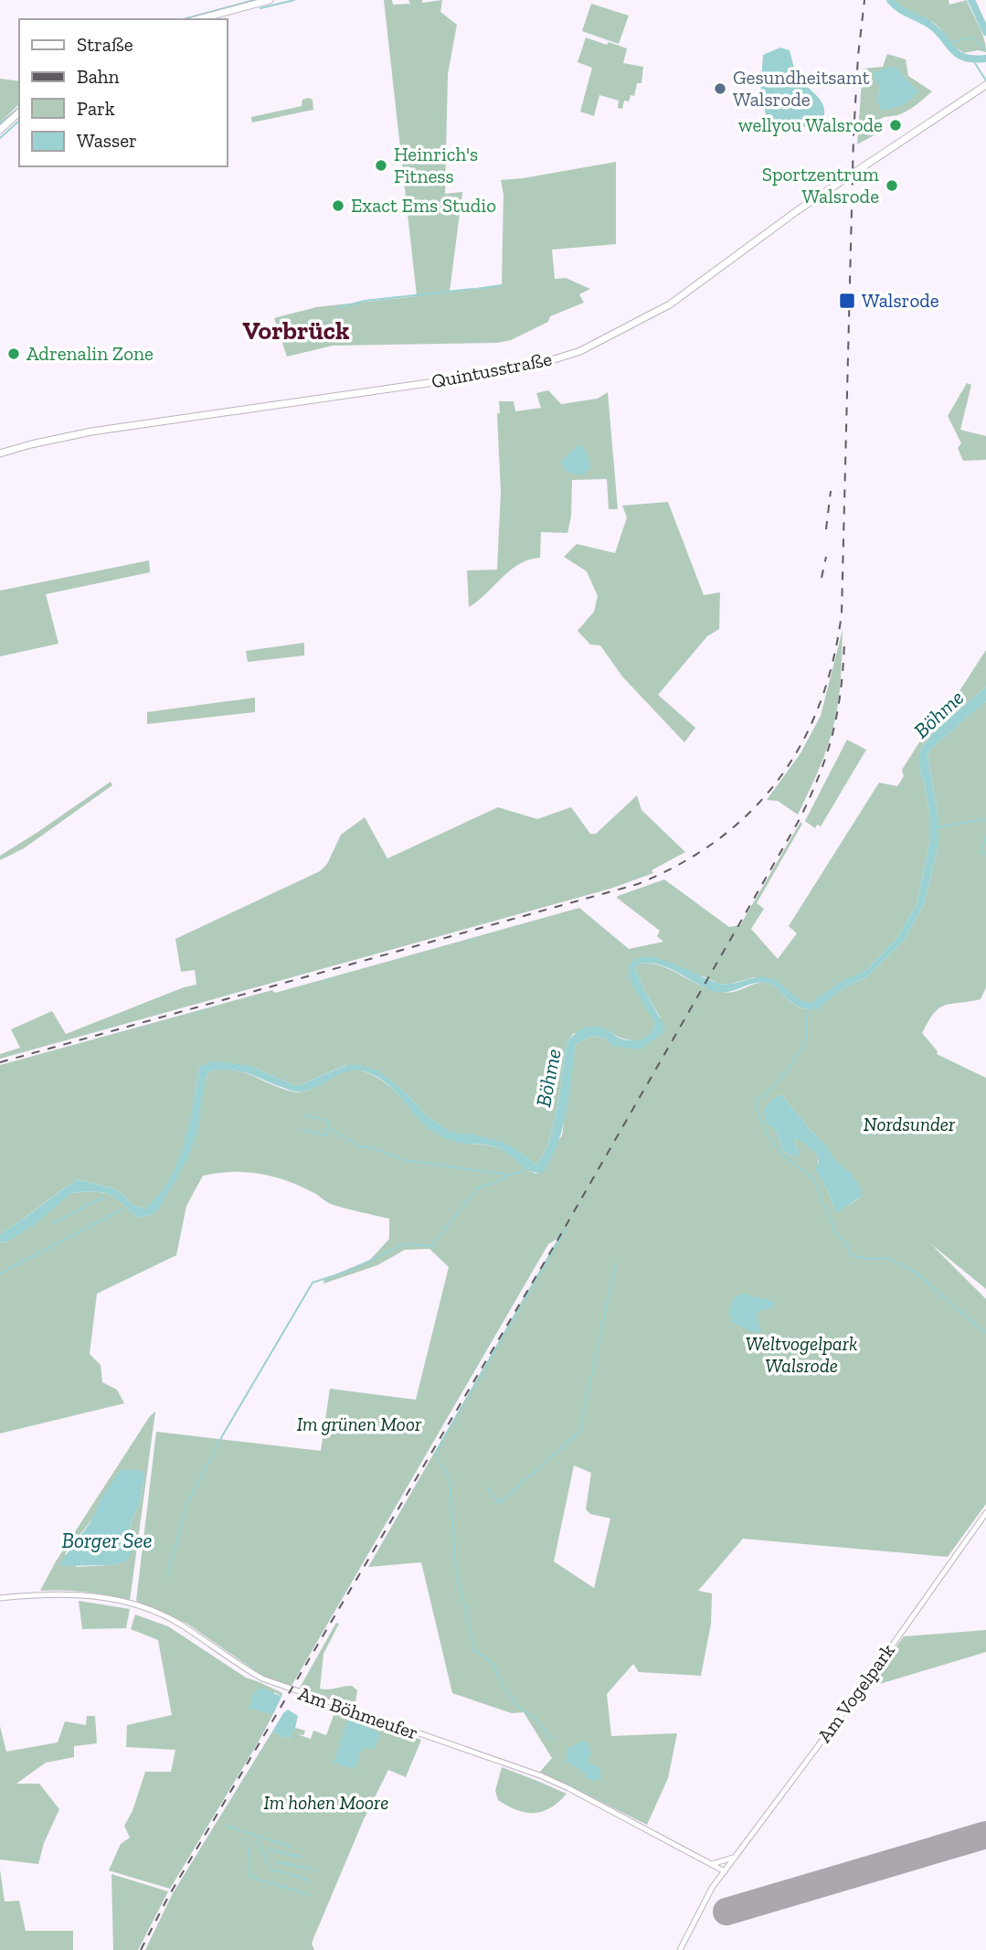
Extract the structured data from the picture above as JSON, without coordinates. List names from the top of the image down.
{
  "streets": {
    "main road": ["Quintusstraße"],
    "street": ["Am Vogelpark", "Am Böhmeufer"]
  },
  "crossings": [
    ["Am Vogelpark", "Am Böhmeufer"]
  ],
  "districts": ["Vorbrück"],
  "water": ["Böhme", "Borger See"],
  "parks": [
    "Nordsunder",
    "Weltvogelpark Walsrode",
    "Im grünen Moor",
    "Im hohen Moore"
  ],
  "places": {
    "other": [
      "Gesundheitsamt Walsrode",
      "wellyou Walsrode",
      "Heinrich's Fitness",
      "Sportzentrum Walsrode",
      "Exact Ems Studio",
      "Adrenalin Zone"
    ],
    "transit": ["Walsrode"]
  },
  "legend": [
    "Straße",
    "Bahn",
    "Park",
    "Wasser"
  ]
}
